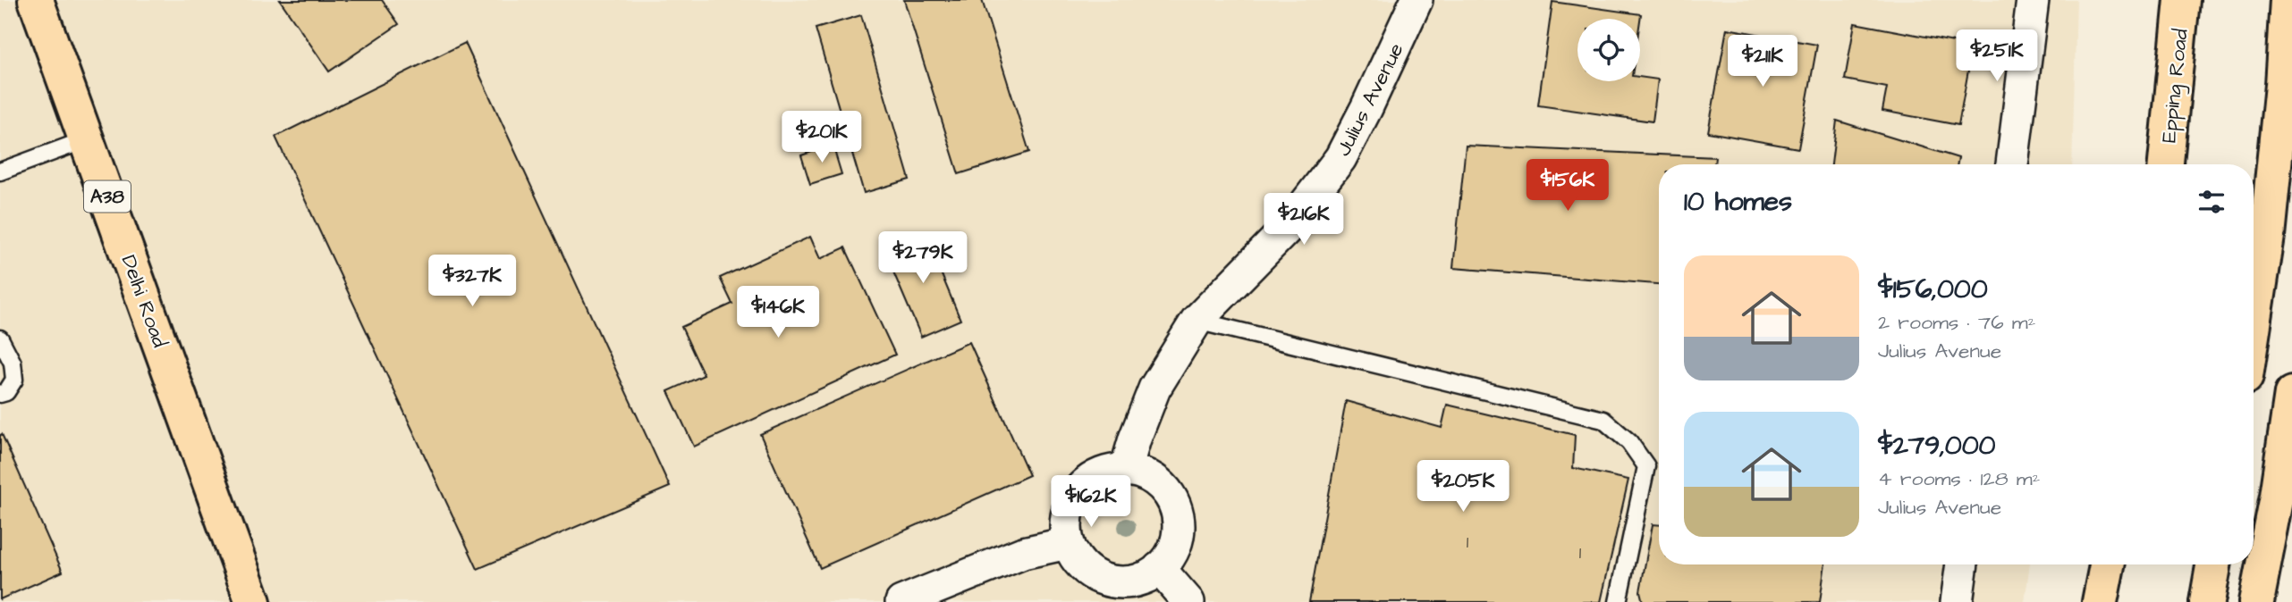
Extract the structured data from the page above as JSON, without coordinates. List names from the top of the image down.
{
  "streets": {
    "main road": ["Epping Road", "A38", "Delhi Road"],
    "street": ["Julius Avenue"]
  },
  "house_numbers": ["1", "1"],
  "page": {
    "price": [
      "$251K",
      "$211K",
      "$201K",
      "$156K",
      "$216K",
      "$279K",
      "$327K",
      "$146K",
      "$205K",
      "$162K"
    ],
    "heading": "10 homes",
    "list": [
      {
        "name": "$156,000",
        "note": "2 rooms · 76 m² · Julius Avenue"
      },
      {
        "name": "$279,000",
        "note": "4 rooms · 128 m² · Julius Avenue"
      }
    ]
  }
}
